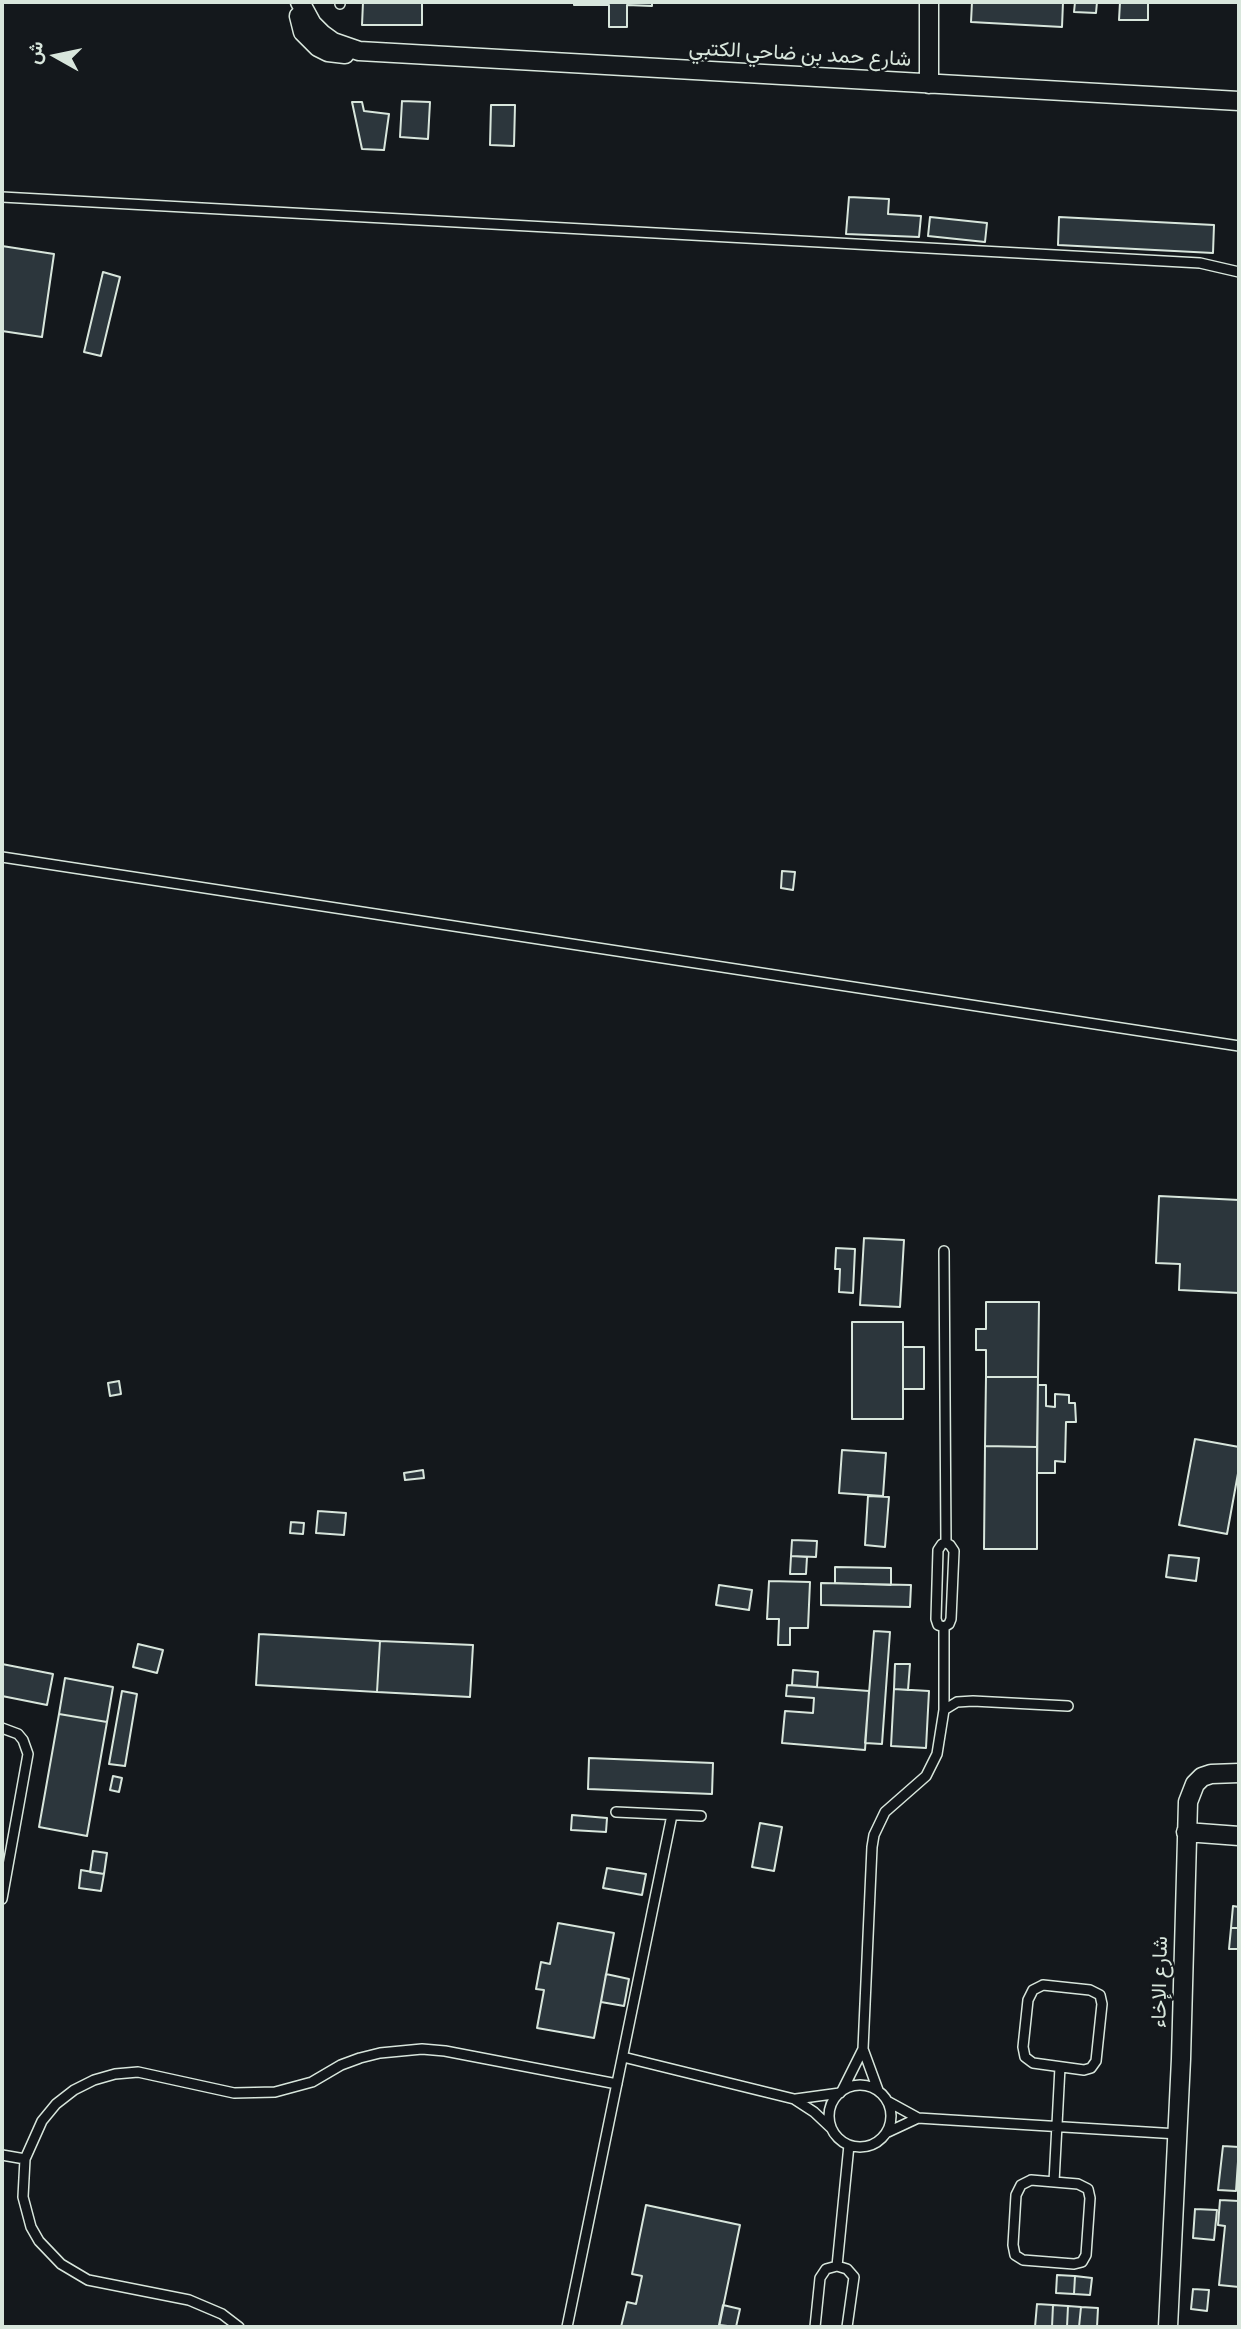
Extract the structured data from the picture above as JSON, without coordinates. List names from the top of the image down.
{
  "streets": {
    "street": ["شارع حمد بن ضاحي الكتبي", "شارع الإخاء"]
  },
  "north": "left"
}
